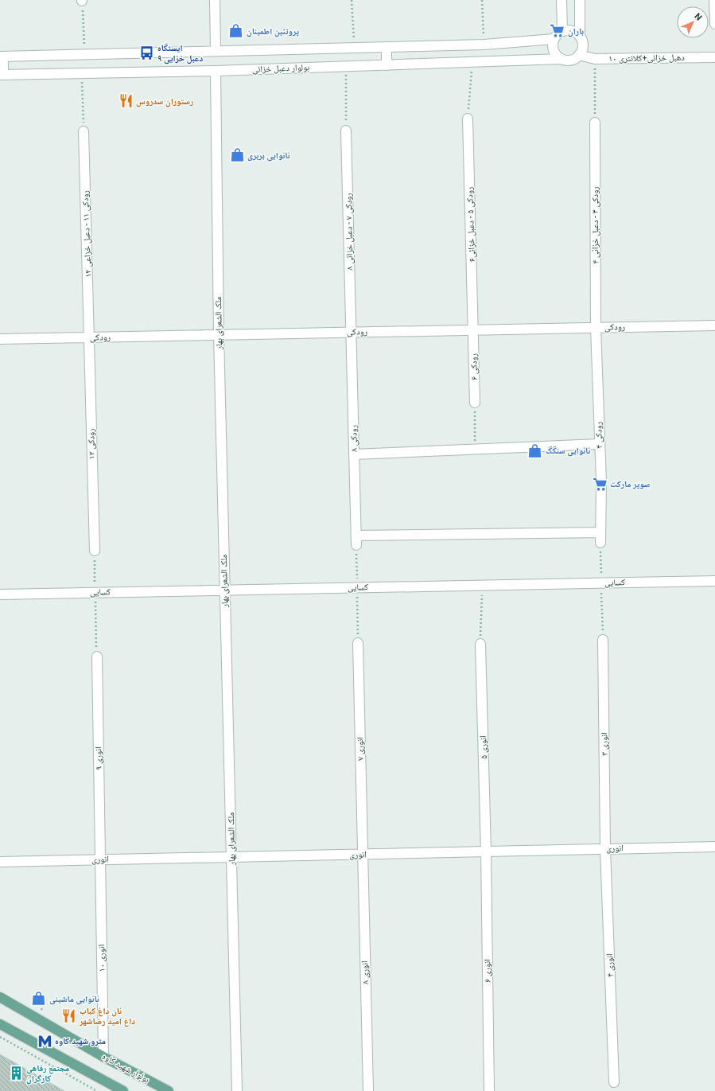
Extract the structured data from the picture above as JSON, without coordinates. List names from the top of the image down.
{
  "streets": {
    "main road": ["بولوار شهید کاوه"],
    "street": [
      "دهبل خزائی+کلانتری ۱۰",
      "بولوار دعبل خزائی",
      "رودکی ۵ - دعبل خزائی۶",
      "رودکی ۳ - دعبل خزائی ۴",
      "رودکی ۷ - دعبل خزائی ۸",
      "رودکی ۱۱ - دعبل خزاعی ۱۲",
      "ملک الشعرای بهار",
      "رودکی",
      "رودکی ۶",
      "رودکی ۴",
      "رودکی ۸",
      "رودکی ۱۲",
      "کسایی",
      "انوری ۳",
      "انوری ۵",
      "انوری ۷",
      "انوری ۹",
      "انوری",
      "انوری ۱۰",
      "انوری ۴",
      "انوری ۶",
      "انوری ۸"
    ]
  },
  "crossings": [
    ["دهبل خزائی+کلانتری ۱۰", "بولوار دعبل خزائی"],
    ["بولوار دعبل خزائی", "ملک الشعرای بهار"],
    ["رودکی ۵ - دعبل خزائی۶", "رودکی"],
    ["رودکی ۵ - دعبل خزائی۶", "رودکی ۶"],
    ["رودکی ۳ - دعبل خزائی ۴", "رودکی"],
    ["رودکی ۳ - دعبل خزائی ۴", "رودکی ۴"],
    ["رودکی ۷ - دعبل خزائی ۸", "رودکی"],
    ["رودکی ۷ - دعبل خزائی ۸", "رودکی ۸"],
    ["رودکی ۱۱ - دعبل خزاعی ۱۲", "رودکی"],
    ["رودکی ۱۱ - دعبل خزاعی ۱۲", "رودکی ۱۲"],
    ["ملک الشعرای بهار", "رودکی"],
    ["ملک الشعرای بهار", "کسایی"],
    ["ملک الشعرای بهار", "انوری"],
    ["رودکی", "رودکی ۶"],
    ["رودکی", "رودکی ۴"],
    ["رودکی", "رودکی ۸"],
    ["رودکی", "رودکی ۱۲"],
    ["رودکی ۴", "رودکی ۸"],
    ["انوری ۳", "انوری"],
    ["انوری ۳", "انوری ۴"],
    ["انوری ۵", "انوری"],
    ["انوری ۵", "انوری ۶"],
    ["انوری ۷", "انوری"],
    ["انوری ۷", "انوری ۸"],
    ["انوری ۹", "انوری"],
    ["انوری ۹", "انوری ۱۰"],
    ["انوری", "انوری ۱۰"],
    ["انوری", "انوری ۴"],
    ["انوری", "انوری ۶"],
    ["انوری", "انوری ۸"],
    ["انوری ۱۰", "بولوار شهید کاوه"]
  ],
  "places": {
    "shop": [
      "پروتئین اطمینان",
      "نانوایی بربری",
      "نانوایی سنگگ",
      "نانوایی ماشینی"
    ],
    "supermarket": ["باران", "سوپر مارکت"],
    "bus stop": ["ایستگاه دعبل خزایی ۹"],
    "restaurant": ["رستوران سدروس", "نان داغ کباب داغ امید رضاشهر"],
    "metro station": ["مترو شهید کاوه"],
    "building": ["مجتمع رفاهی کارگران"]
  },
  "north": "top right"
}
